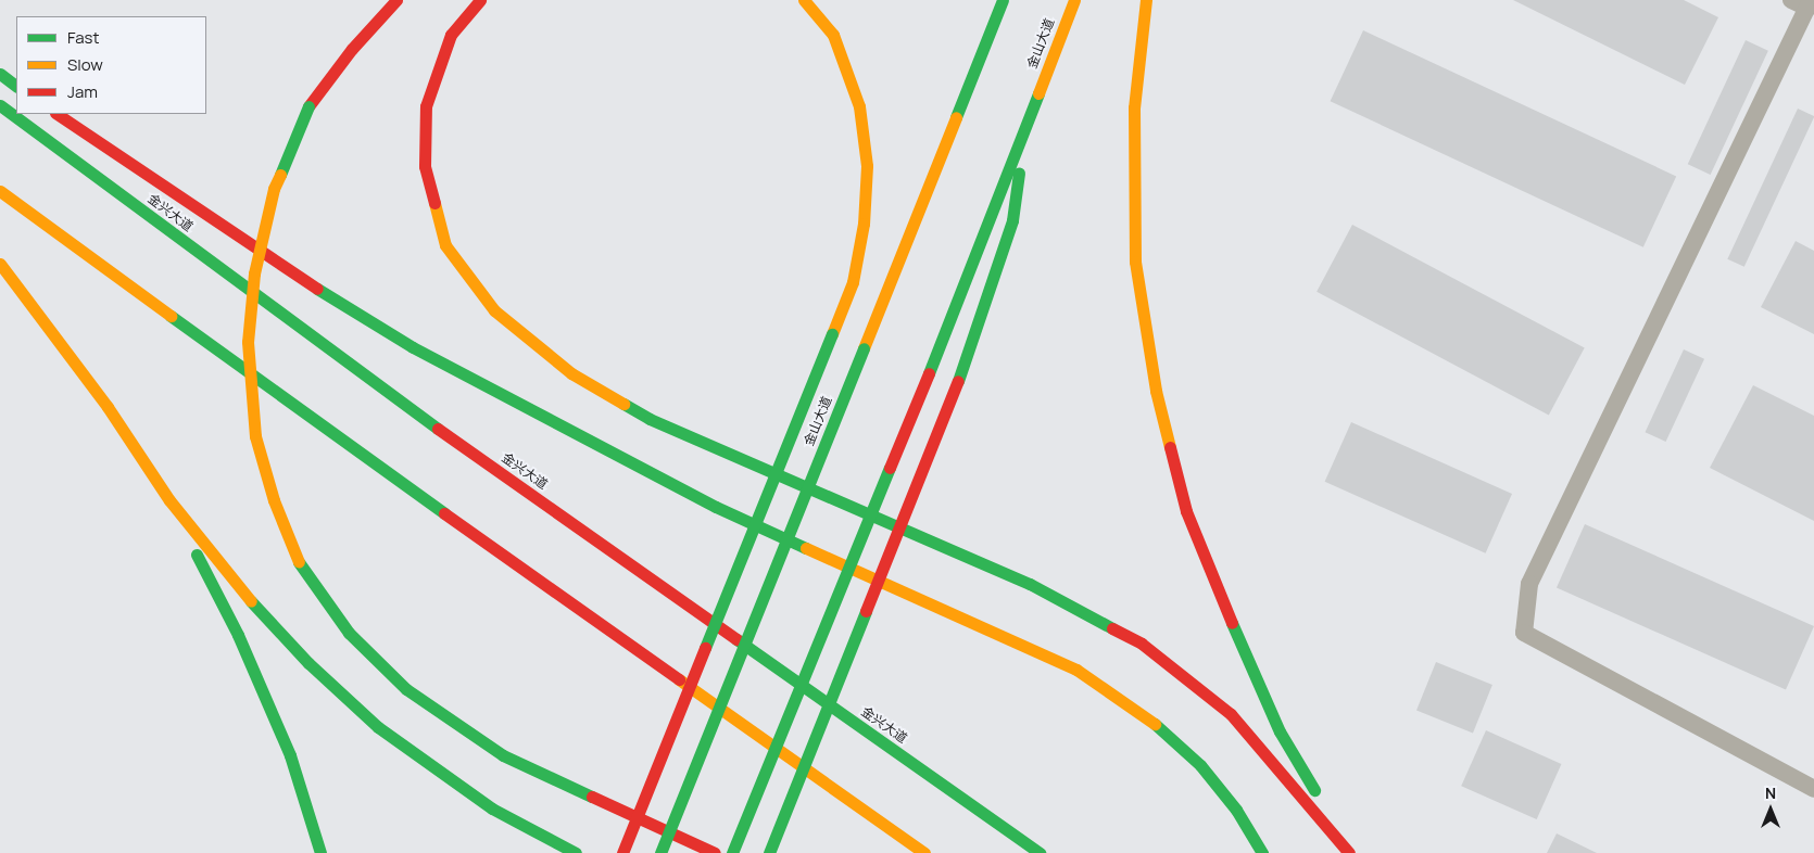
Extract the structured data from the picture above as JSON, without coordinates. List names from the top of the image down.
{
  "streets": {
    "highway": ["金山大道", "金兴大道"]
  },
  "legend": ["Fast", "Slow", "Jam"],
  "north": "top"
}
